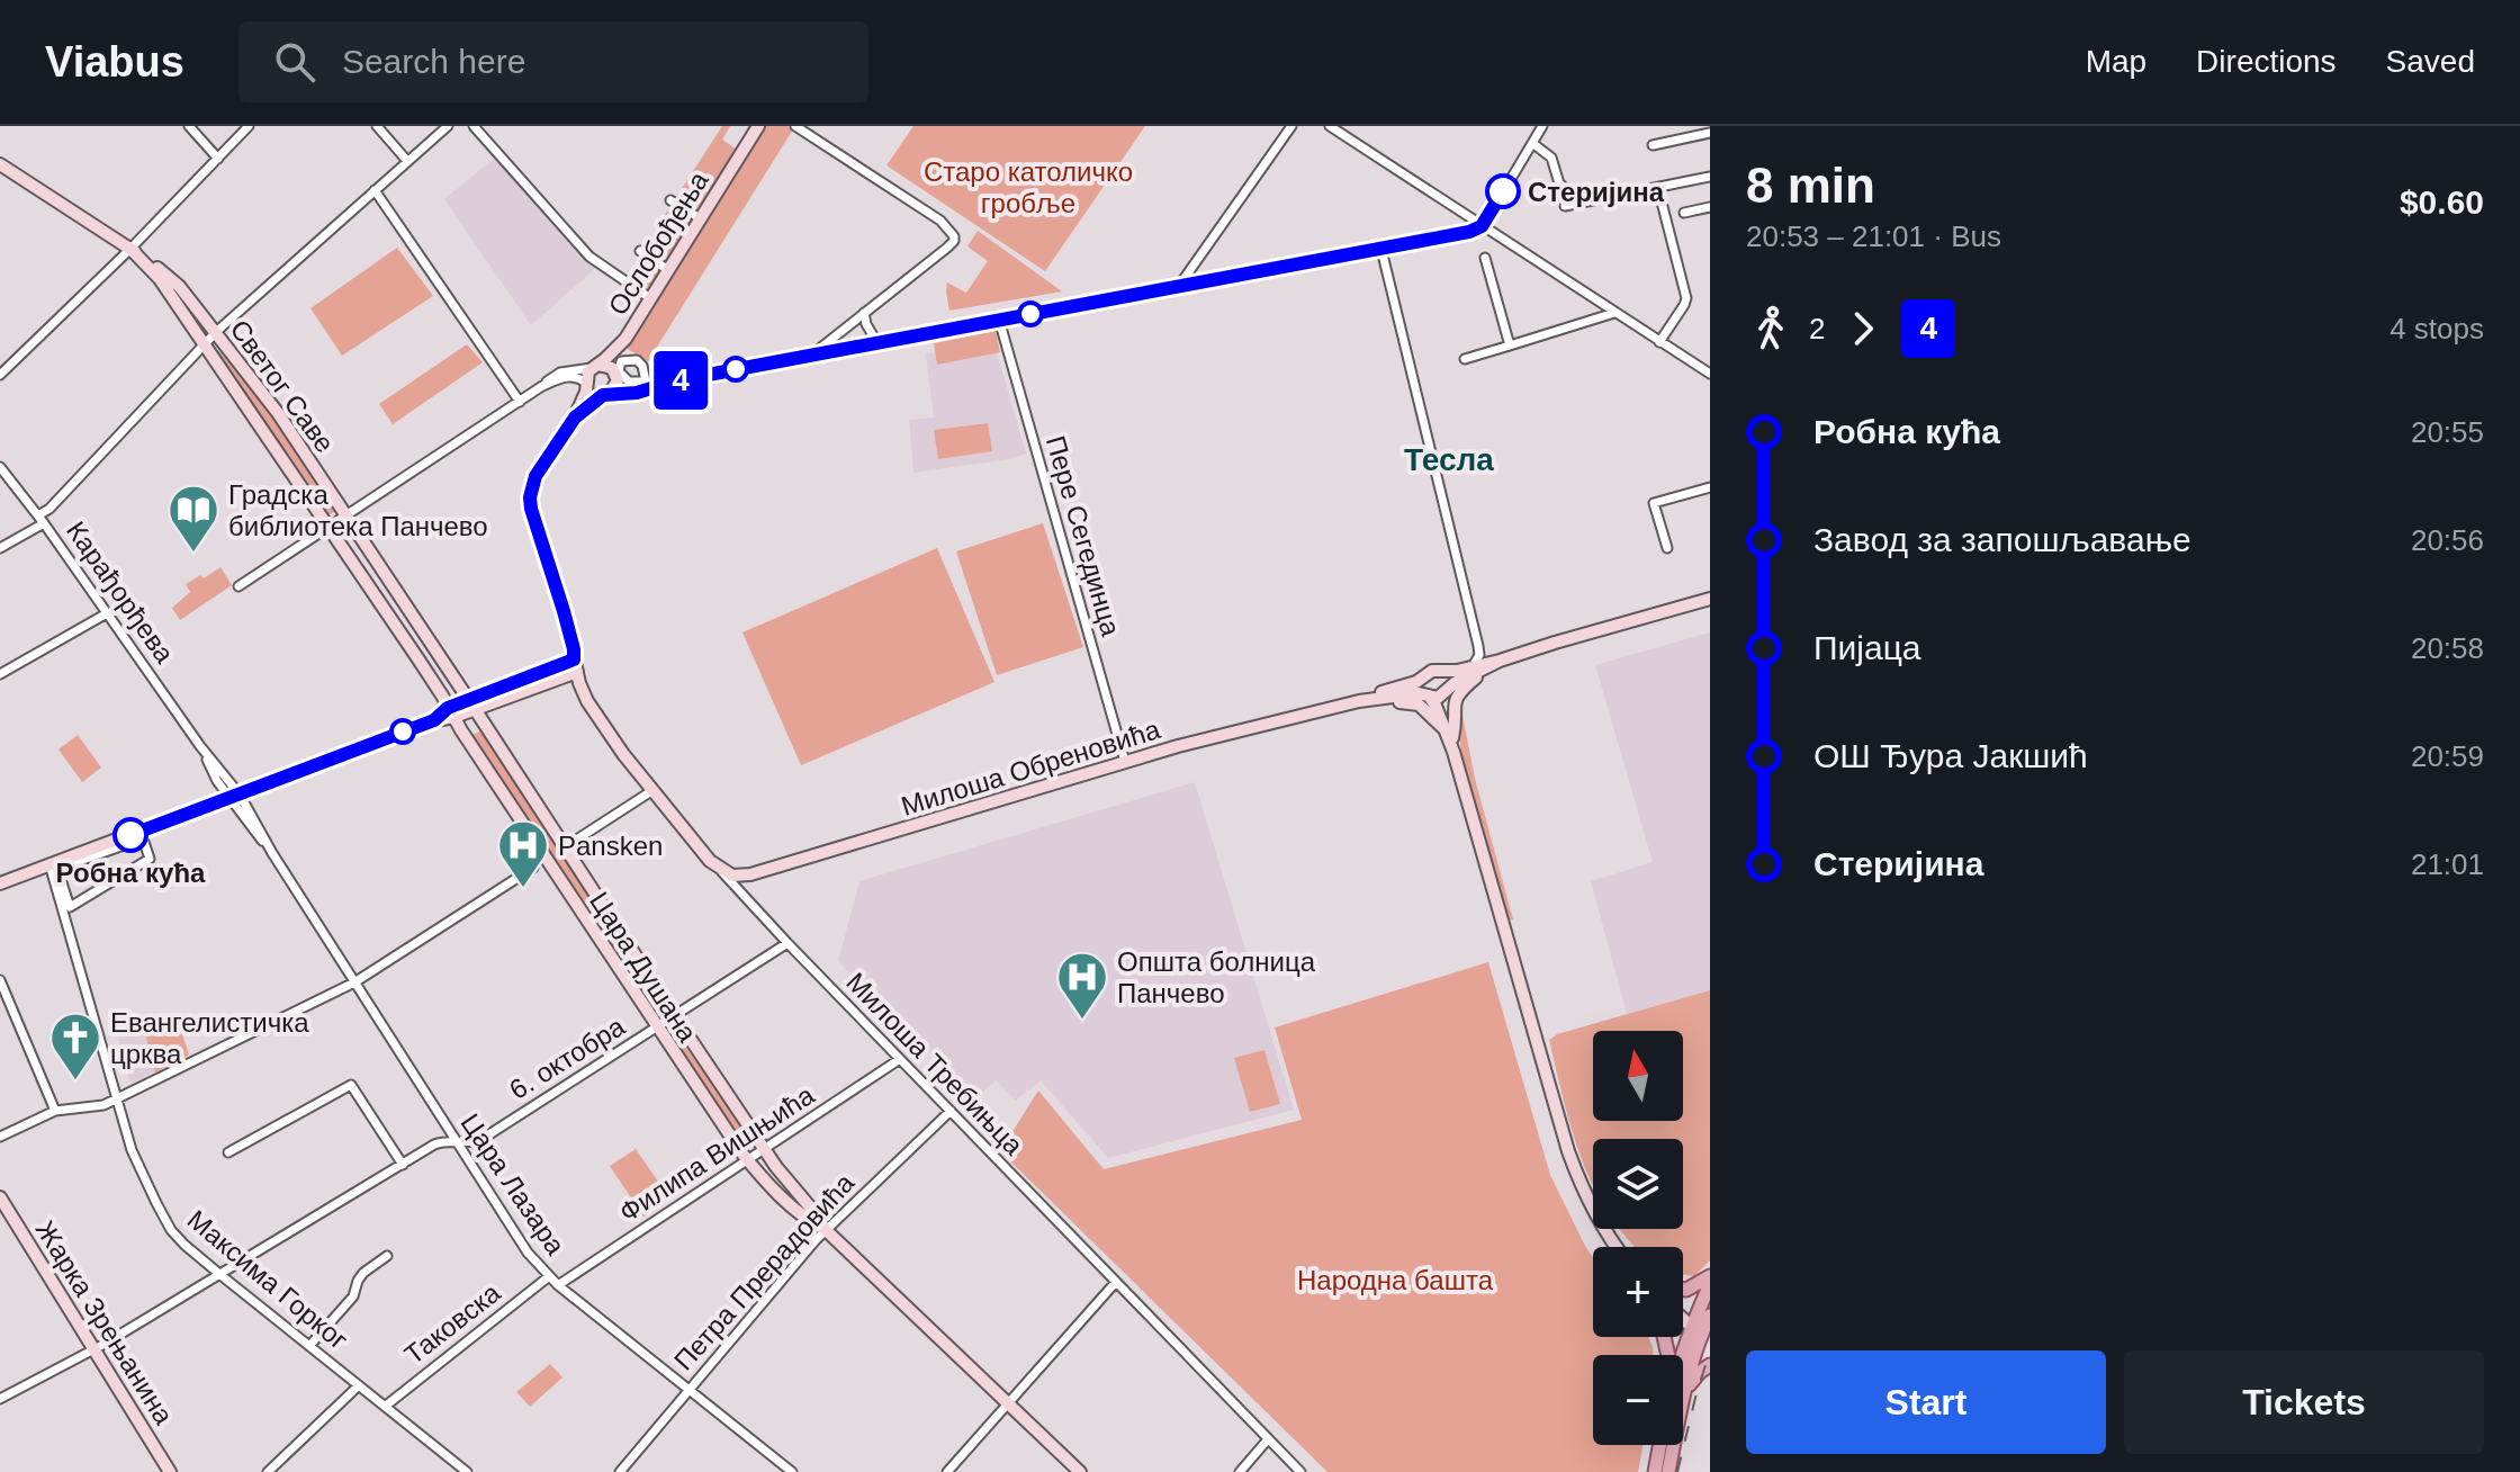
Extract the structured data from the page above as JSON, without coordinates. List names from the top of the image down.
{
  "streets": {
    "street": [
      "Ослобођења",
      "Светог Саве",
      "Пере Сегединца",
      "Карађорђева",
      "Милоша Обреновића",
      "Цара Душана",
      "6. октобра",
      "Милоша Требињца",
      "Филипа Вишњића",
      "Цара Лазара",
      "Петра Прерадовића",
      "Максима Горког",
      "Жарка Зрењанина",
      "Таковска"
    ]
  },
  "crossings": [
    ["Светог Саве", "Цара Душана"],
    ["Пере Сегединца", "Милоша Обреновића"],
    ["Карађорђева", "Цара Лазара"],
    ["Милоша Обреновића", "Милоша Требињца"],
    ["Цара Душана", "6. октобра"],
    ["Цара Душана", "Филипа Вишњића"],
    ["Цара Душана", "Петра Прерадовића"],
    ["6. октобра", "Милоша Требињца"],
    ["6. октобра", "Цара Лазара"],
    ["6. октобра", "Максима Горког"],
    ["6. октобра", "Жарка Зрењанина"],
    ["Милоша Требињца", "Филипа Вишњића"],
    ["Милоша Требињца", "Петра Прерадовића"],
    ["Филипа Вишњића", "Цара Лазара"],
    ["Цара Лазара", "Петра Прерадовића"],
    ["Цара Лазара", "Таковска"],
    ["Максима Горког", "Таковска"]
  ],
  "districts": ["Тесла"],
  "parks": ["Старо католичко гробље", "Народна башта"],
  "places": {
    "other": ["Стеријина", "Робна кућа"],
    "library": ["Градска библиотека Панчево"],
    "hospital": ["Pansken", "Општа болница Панчево"],
    "church": ["Евангелистичка црква"]
  },
  "lines": ["bus line 4"],
  "north": "top",
  "page": {
    "header": "Viabus",
    "search": "Search here",
    "nav": ["Map", "Directions", "Saved"],
    "on_map": "4",
    "heading": ["8 min", "20:53 – 21:01 · Bus", "$0.60"],
    "legs": ["2", "4", "4 stops"],
    "list": [
      {
        "name": "Робна кућа",
        "value": "20:55"
      },
      {
        "name": "Завод за запошљавање",
        "value": "20:56"
      },
      {
        "name": "Пијаца",
        "value": "20:58"
      },
      {
        "name": "ОШ Ђура Јакшић",
        "value": "20:59"
      },
      {
        "name": "Стеријина",
        "value": "21:01"
      }
    ],
    "map_buttons": ["+", "−"],
    "buttons": ["Start", "Tickets"]
  }
}
